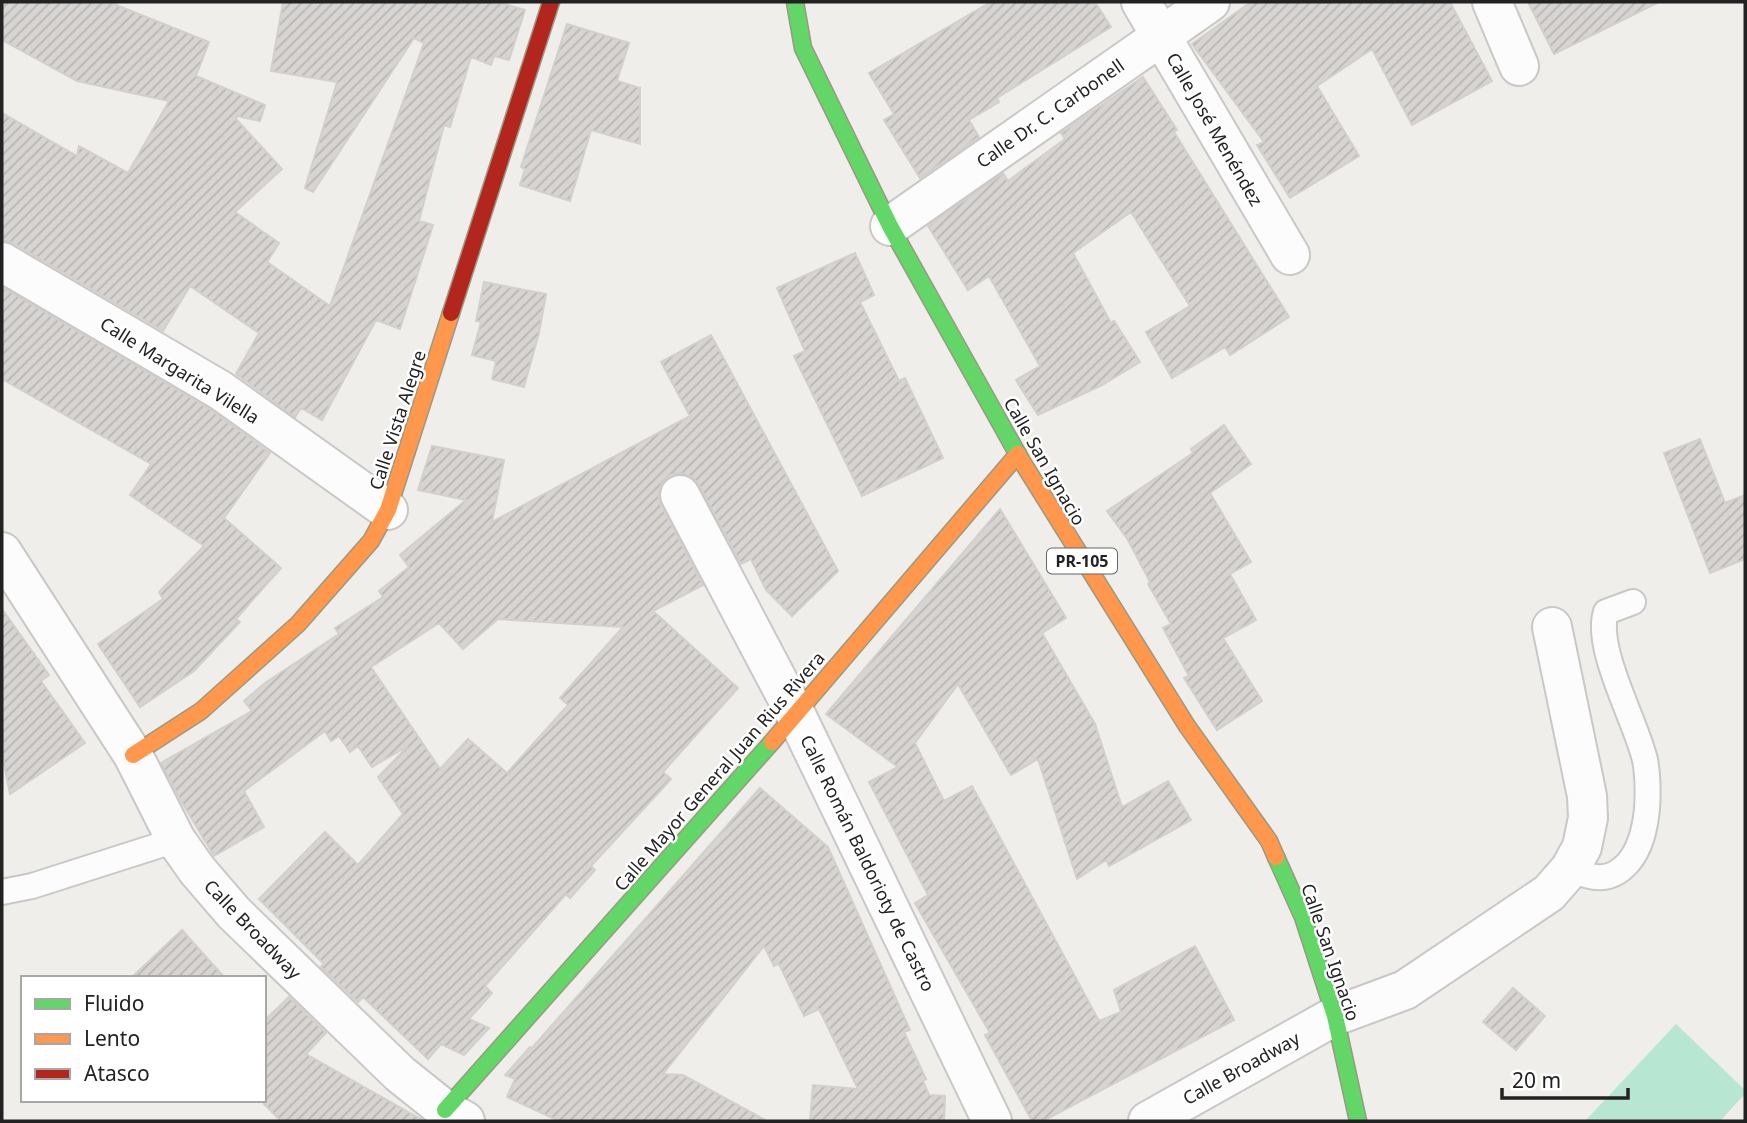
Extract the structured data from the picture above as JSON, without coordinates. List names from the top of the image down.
{
  "streets": {
    "street": [
      "Calle Dr. C. Carbonell",
      "Calle José Menéndez",
      "Calle Margarita Vilella",
      "Calle Vista Alegre",
      "Calle San Ignacio",
      "PR-105",
      "Calle Mayor General Juan Rius Rivera",
      "Calle Román Baldorioty de Castro",
      "Calle Broadway"
    ]
  },
  "crossings": [
    ["Calle Dr. C. Carbonell", "Calle José Menéndez"],
    ["Calle Dr. C. Carbonell", "Calle San Ignacio"],
    ["Calle Margarita Vilella", "Calle Vista Alegre"],
    ["Calle Vista Alegre", "Calle Broadway"],
    ["Calle San Ignacio", "Calle Mayor General Juan Rius Rivera"],
    ["Calle San Ignacio", "Calle Broadway"],
    ["Calle Mayor General Juan Rius Rivera", "Calle Román Baldorioty de Castro"],
    ["Calle Mayor General Juan Rius Rivera", "Calle Broadway"]
  ],
  "legend": ["Fluido", "Lento", "Atasco"],
  "scale_bar": "20 m"
}
